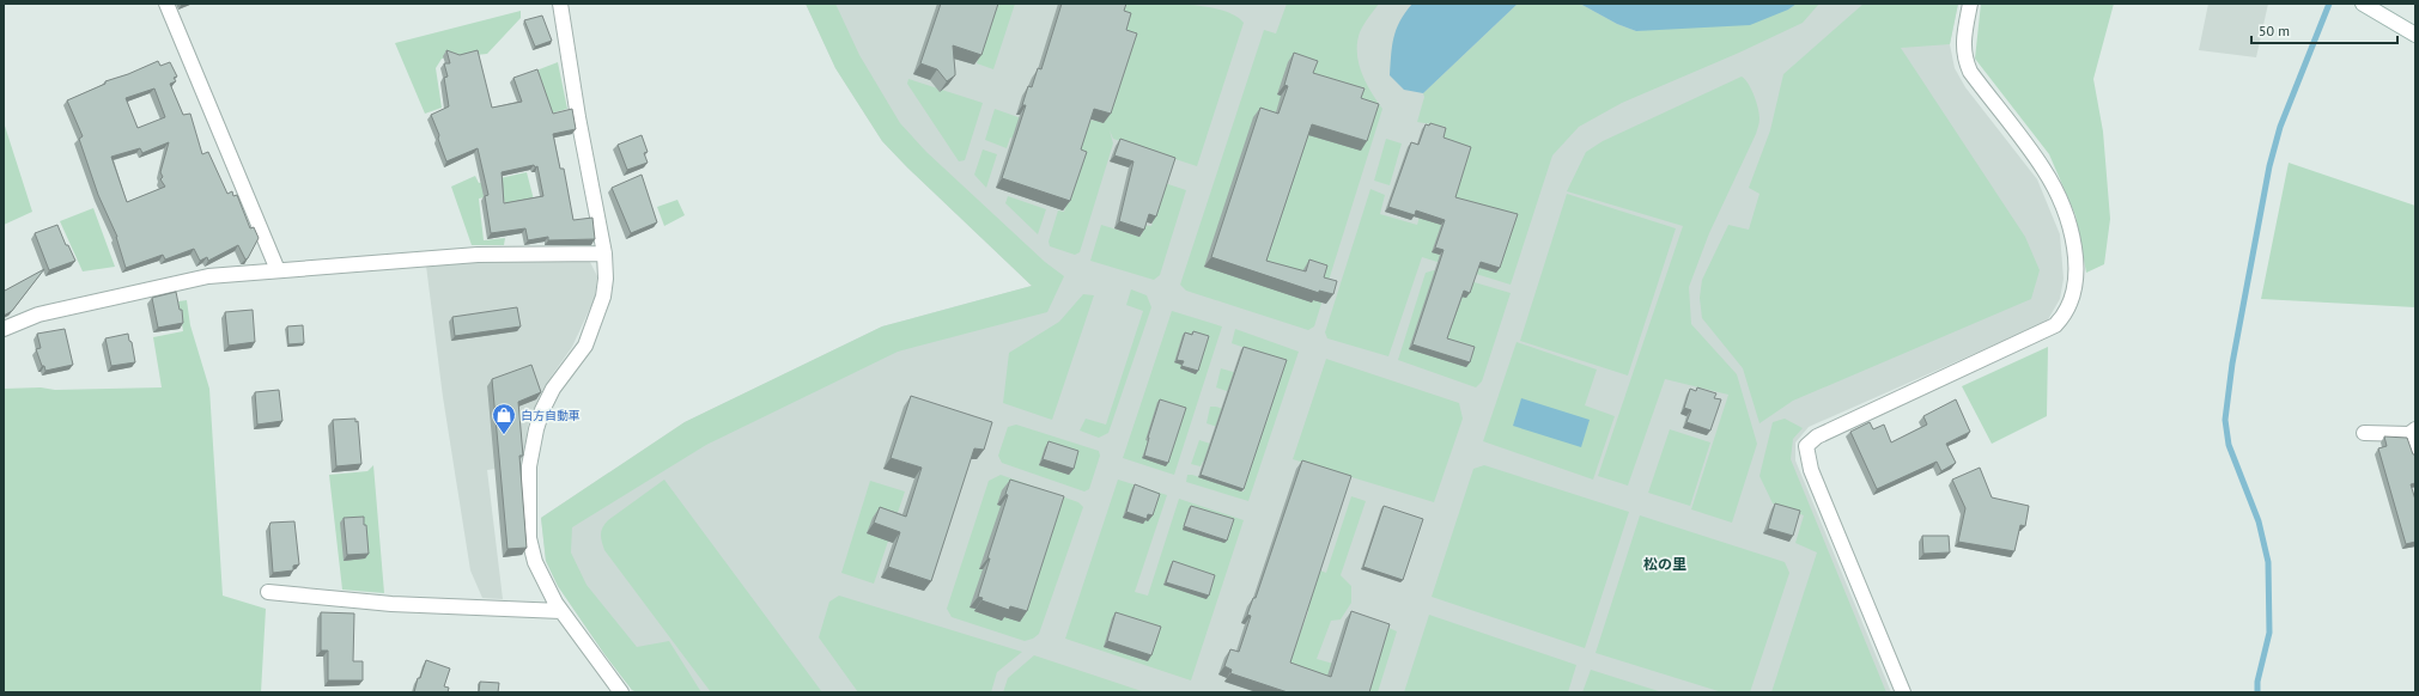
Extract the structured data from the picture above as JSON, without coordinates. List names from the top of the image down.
{
  "districts": ["松の里"],
  "places": {
    "shop": ["白方自動車"]
  },
  "scale_bar": "50 m"
}
